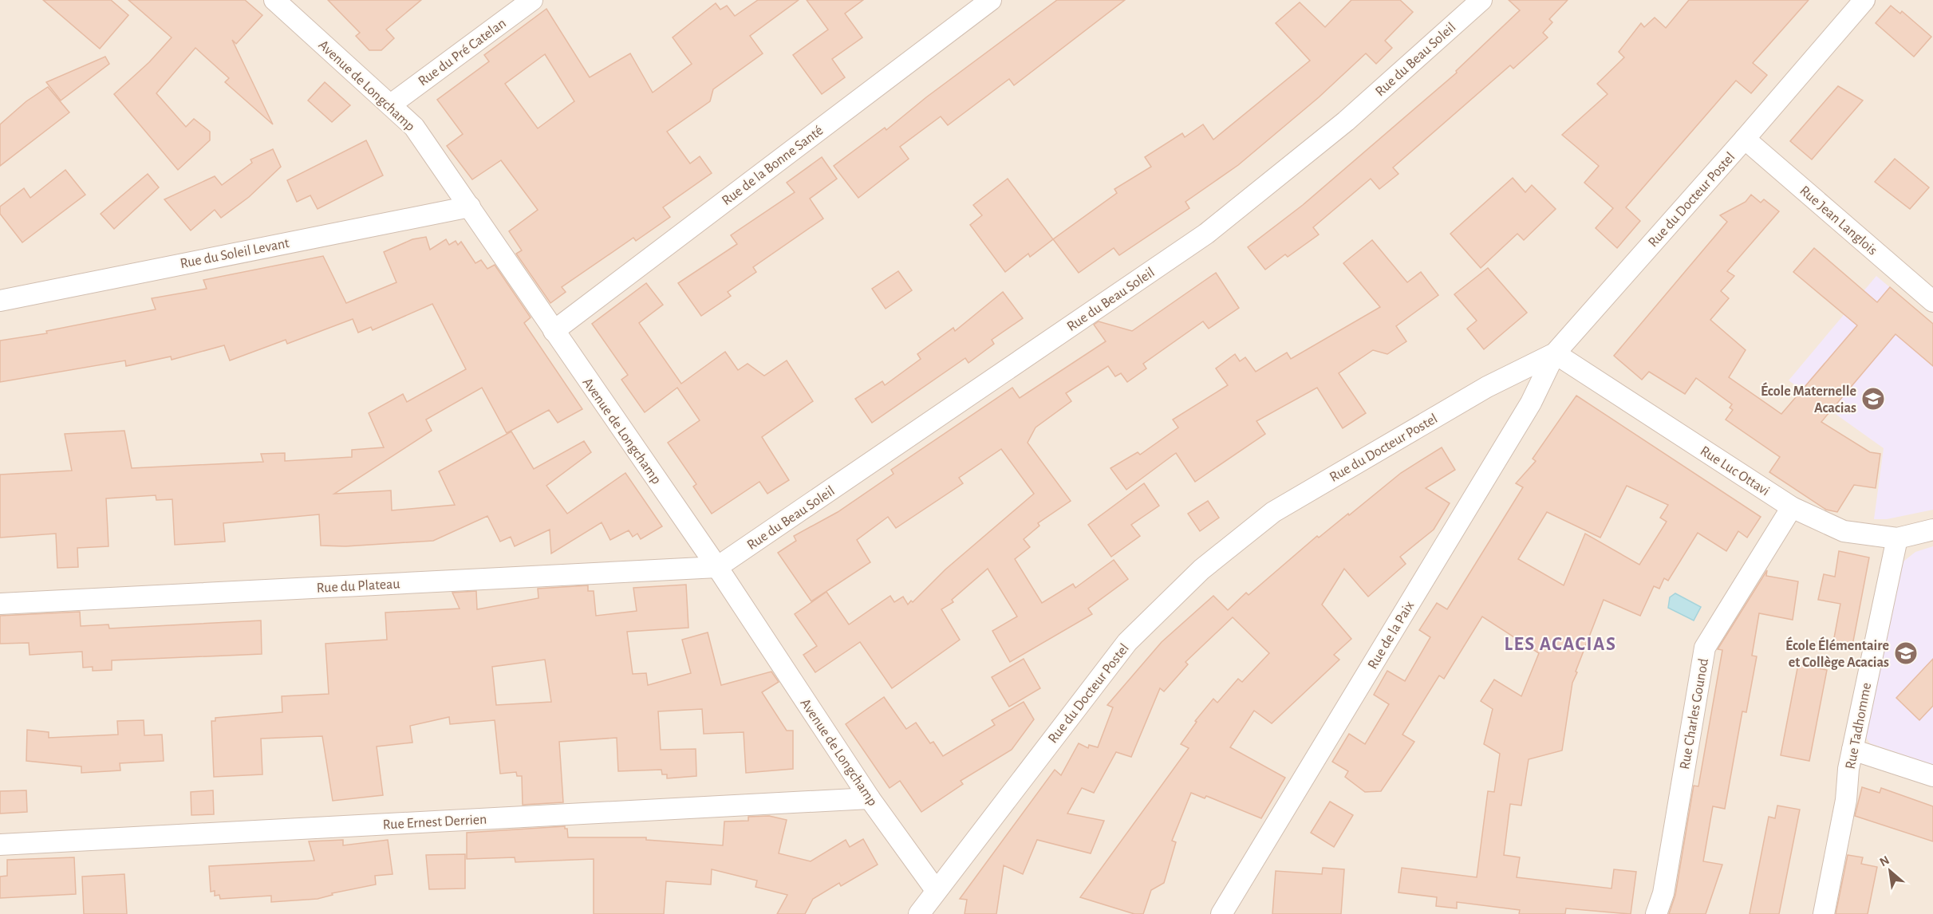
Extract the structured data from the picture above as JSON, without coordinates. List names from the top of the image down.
{
  "streets": {
    "street": [
      "Rue du Pré Catelan",
      "Rue du Beau Soleil",
      "Avenue de Longchamp",
      "Rue de la Bonne Santé",
      "Rue du Docteur Postel",
      "Rue Jean Langlois",
      "Rue du Soleil Levant",
      "Rue Luc Ottavi",
      "Rue du Plateau",
      "Rue de la Paix",
      "Rue Charles Gounod",
      "Rue Tadhomme",
      "Rue Ernest Derrien"
    ]
  },
  "crossings": [
    ["Rue du Pré Catelan", "Avenue de Longchamp"],
    ["Rue du Beau Soleil", "Avenue de Longchamp"],
    ["Rue du Beau Soleil", "Rue du Plateau"],
    ["Avenue de Longchamp", "Rue de la Bonne Santé"],
    ["Avenue de Longchamp", "Rue du Docteur Postel"],
    ["Avenue de Longchamp", "Rue du Soleil Levant"],
    ["Avenue de Longchamp", "Rue du Plateau"],
    ["Avenue de Longchamp", "Rue Ernest Derrien"],
    ["Rue du Docteur Postel", "Rue Jean Langlois"],
    ["Rue du Docteur Postel", "Rue Luc Ottavi"],
    ["Rue du Docteur Postel", "Rue de la Paix"],
    ["Rue Luc Ottavi", "Rue de la Paix"],
    ["Rue Luc Ottavi", "Rue Charles Gounod"],
    ["Rue Luc Ottavi", "Rue Tadhomme"]
  ],
  "districts": ["LES ACACIAS"],
  "places": {
    "school or university": ["École Maternelle Acacias", "École Élémentaire et Collège Acacias"]
  },
  "north": "top left"
}
